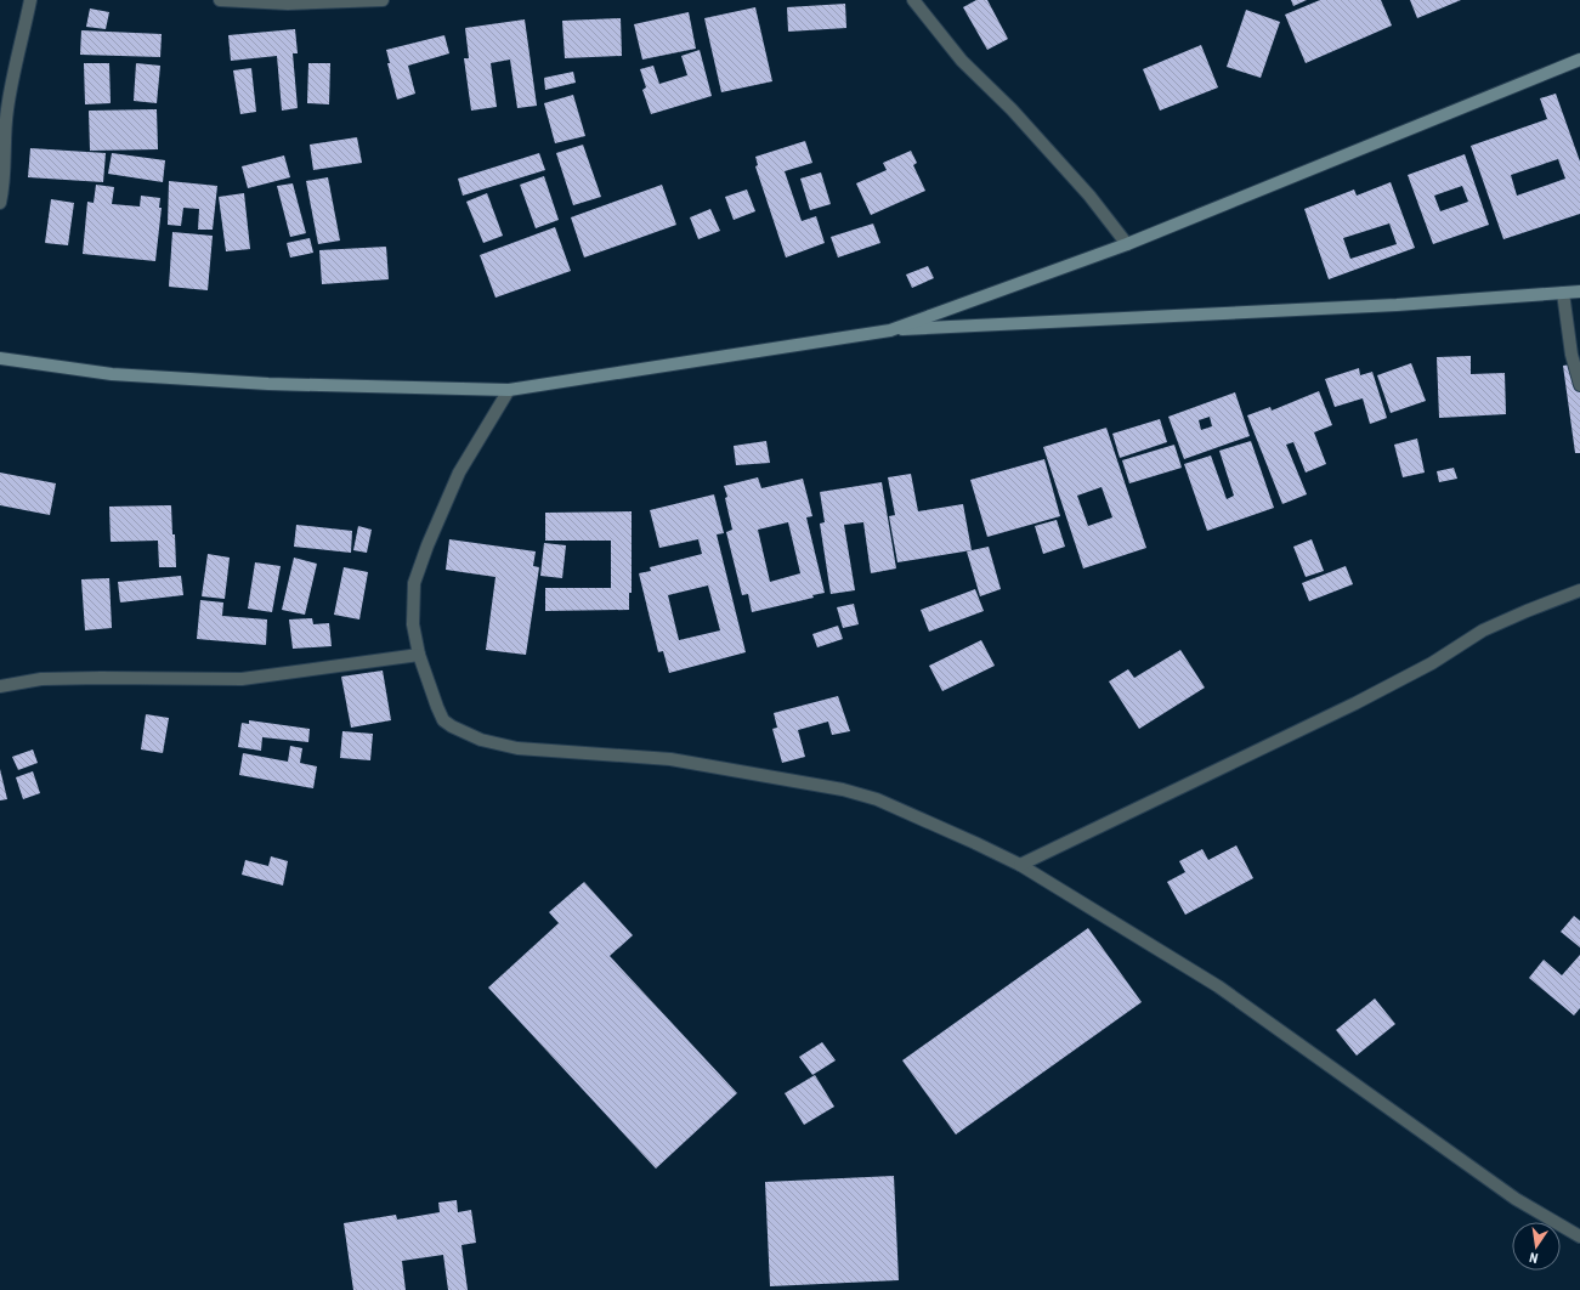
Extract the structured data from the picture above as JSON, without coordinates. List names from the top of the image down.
{
  "north": "bottom"
}
